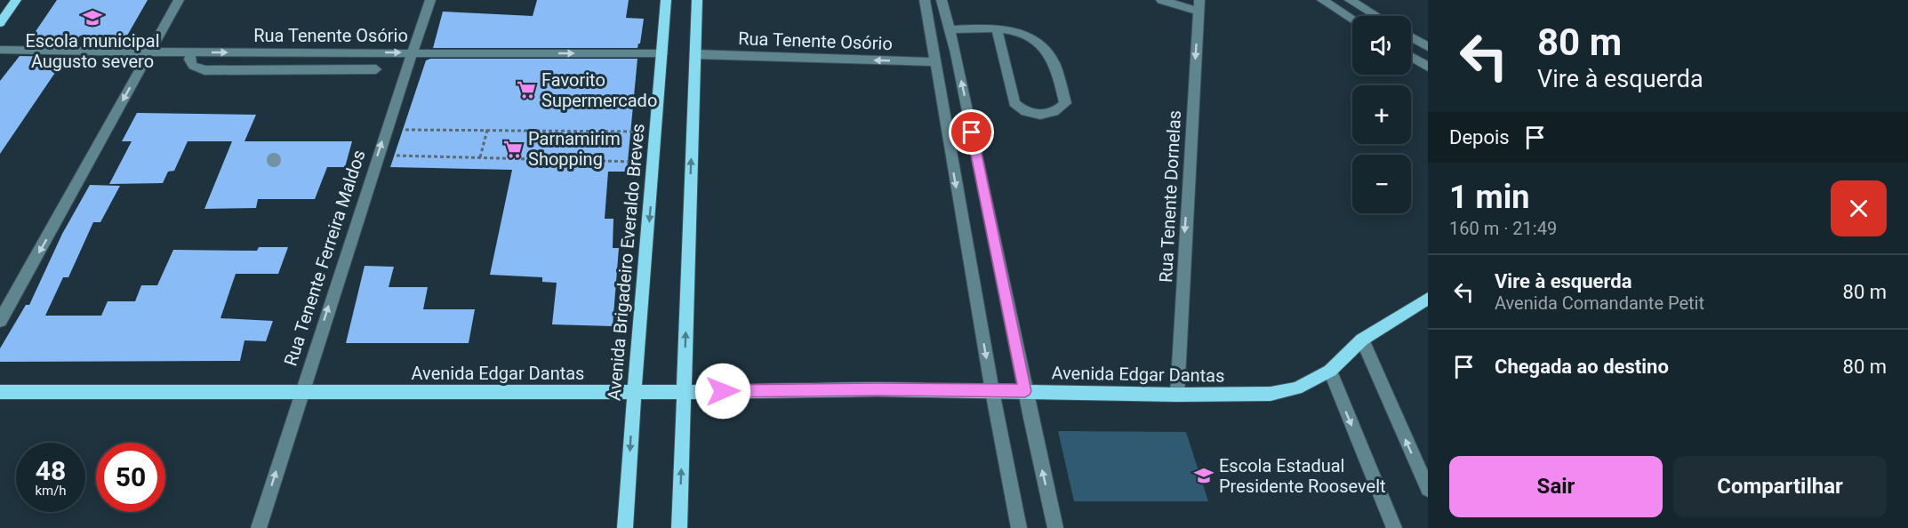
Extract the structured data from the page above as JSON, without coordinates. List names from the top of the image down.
{
  "streets": {
    "main road": ["Avenida Brigadeiro Everaldo Breves", "Avenida Edgar Dantas"],
    "street": ["Rua Tenente Osório", "Rua Tenente Dornelas", "Rua Tenente Ferreira Maldos"]
  },
  "crossings": [
    ["Rua Tenente Osório", "Rua Tenente Ferreira Maldos"],
    ["Rua Tenente Osório", "Avenida Brigadeiro Everaldo Breves"],
    ["Rua Tenente Dornelas", "Avenida Edgar Dantas"],
    ["Rua Tenente Ferreira Maldos", "Avenida Edgar Dantas"],
    ["Avenida Brigadeiro Everaldo Breves", "Avenida Edgar Dantas"]
  ],
  "one_way": ["Rua Tenente Dornelas", "Rua Tenente Ferreira Maldos"],
  "places": {
    "school or university": ["Escola municipal Augusto severo", "Escola Estadual Presidente Roosevelt"],
    "supermarket": ["Favorito Supermercado", "Parnamirim Shopping"]
  },
  "page": {
    "turn": ["80 m", "Vire à esquerda"],
    "map_buttons": ["+", "−"],
    "then": "Depois",
    "heading": ["1 min", "160 m · 21:49"],
    "list": [
      {
        "name": "Vire à esquerda",
        "note": "Avenida Comandante Petit",
        "value": "80 m"
      },
      {
        "name": "Chegada ao destino",
        "value": "80 m"
      }
    ],
    "speed": "48 km/h",
    "limit": "50",
    "buttons": ["Sair", "Compartilhar"]
  }
}
